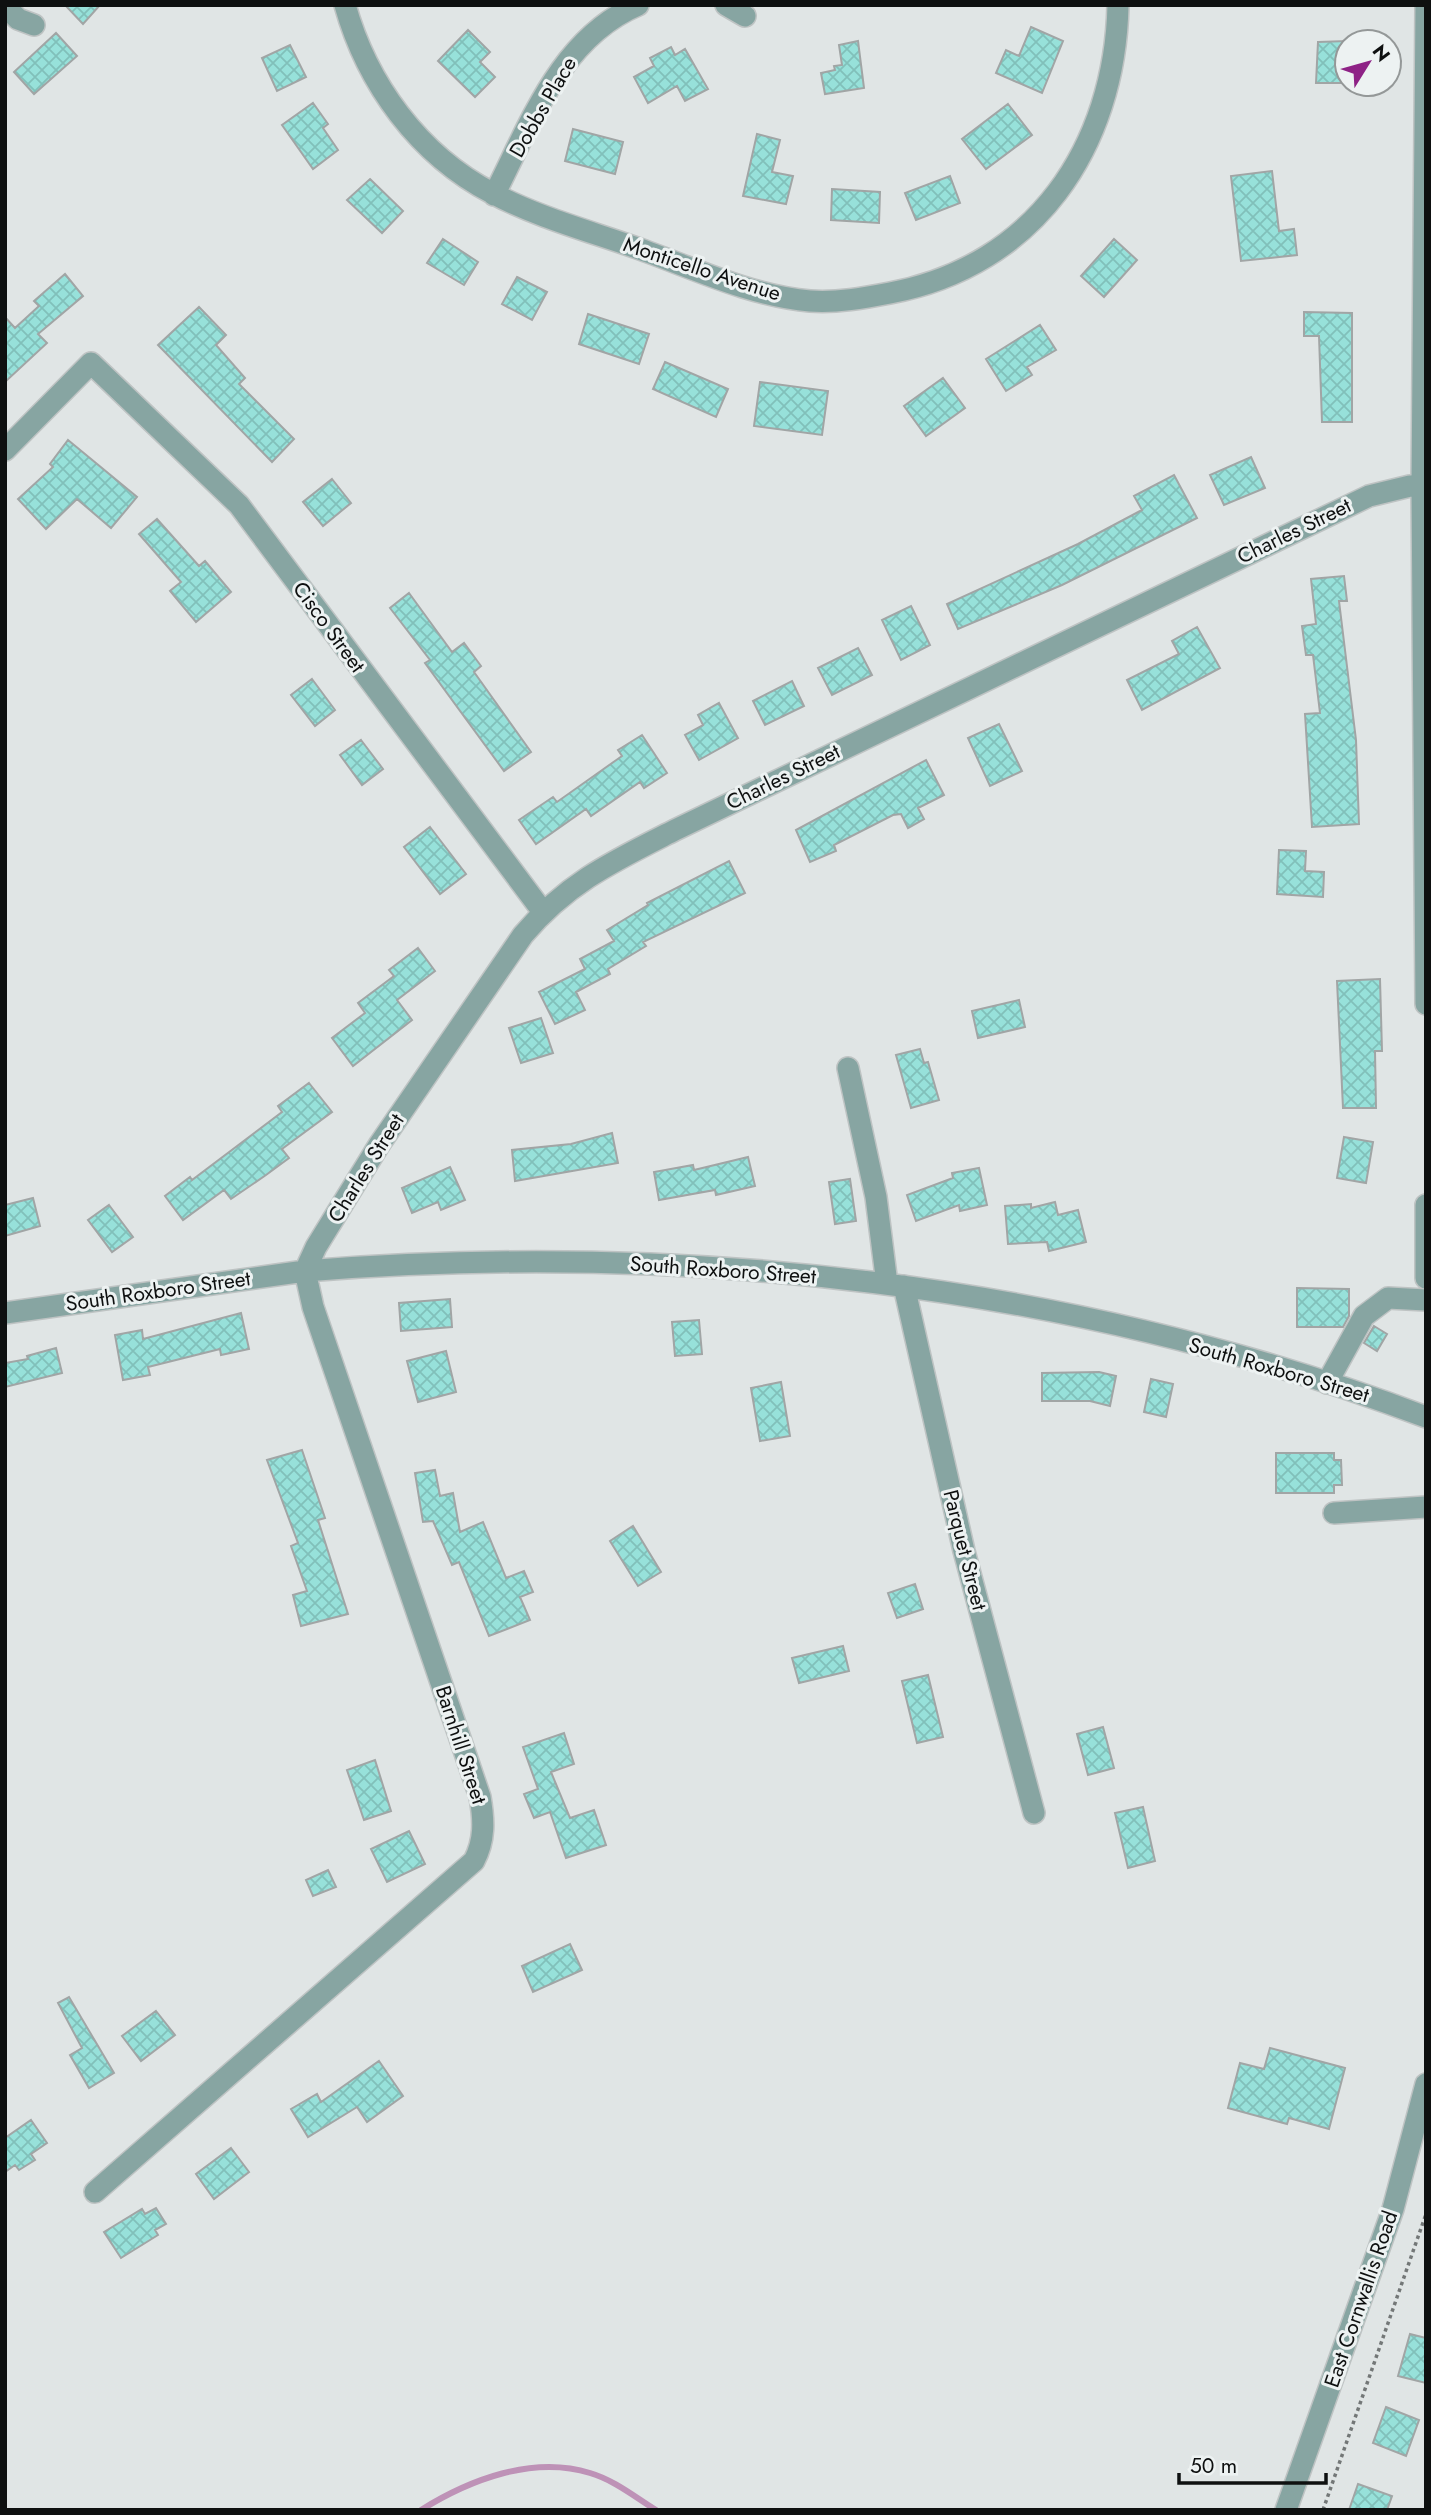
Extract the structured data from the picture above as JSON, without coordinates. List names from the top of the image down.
{
  "streets": {
    "street": [
      "Dobbs Place",
      "Monticello Avenue",
      "Charles Street",
      "Cisco Street",
      "South Roxboro Street",
      "Parquet Street",
      "Barnhill Street",
      "East Cornwallis Road"
    ]
  },
  "crossings": [
    ["Dobbs Place", "Monticello Avenue"],
    ["Charles Street", "Cisco Street"],
    ["Charles Street", "South Roxboro Street"],
    ["Charles Street", "Barnhill Street"],
    ["South Roxboro Street", "Parquet Street"],
    ["South Roxboro Street", "Barnhill Street"]
  ],
  "scale_bar": "50 m",
  "north": "top right"
}
